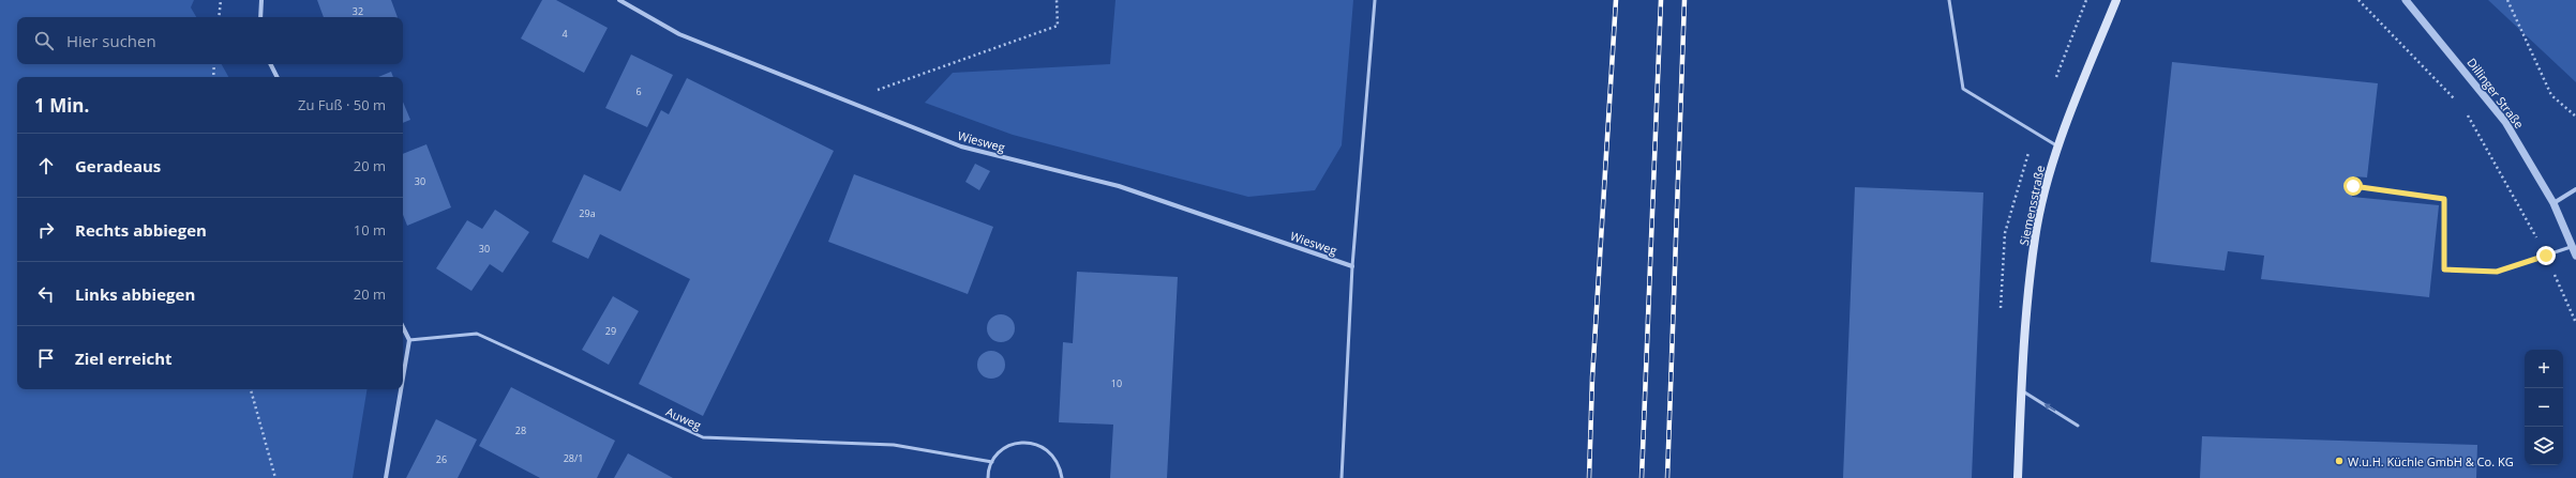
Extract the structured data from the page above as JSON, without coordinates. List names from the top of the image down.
{
  "streets": {
    "main road": ["Siemensstraße"],
    "street": ["Dillinger Straße", "Wiesweg"],
    "lane": ["Auweg"]
  },
  "places": ["W.u.H. Küchle GmbH & Co. KG"],
  "house_numbers": [
    "32",
    "4",
    "6",
    "30",
    "29a",
    "30",
    "29",
    "10",
    "28",
    "28/1",
    "26"
  ],
  "page": {
    "search": "Hier suchen",
    "heading": ["1 Min.", "Zu Fuß · 50 m"],
    "list": [
      ["Geradeaus", "20 m"],
      ["Rechts abbiegen", "10 m"],
      ["Links abbiegen", "20 m"],
      "Ziel erreicht"
    ],
    "map_buttons": ["+", "−"]
  }
}
